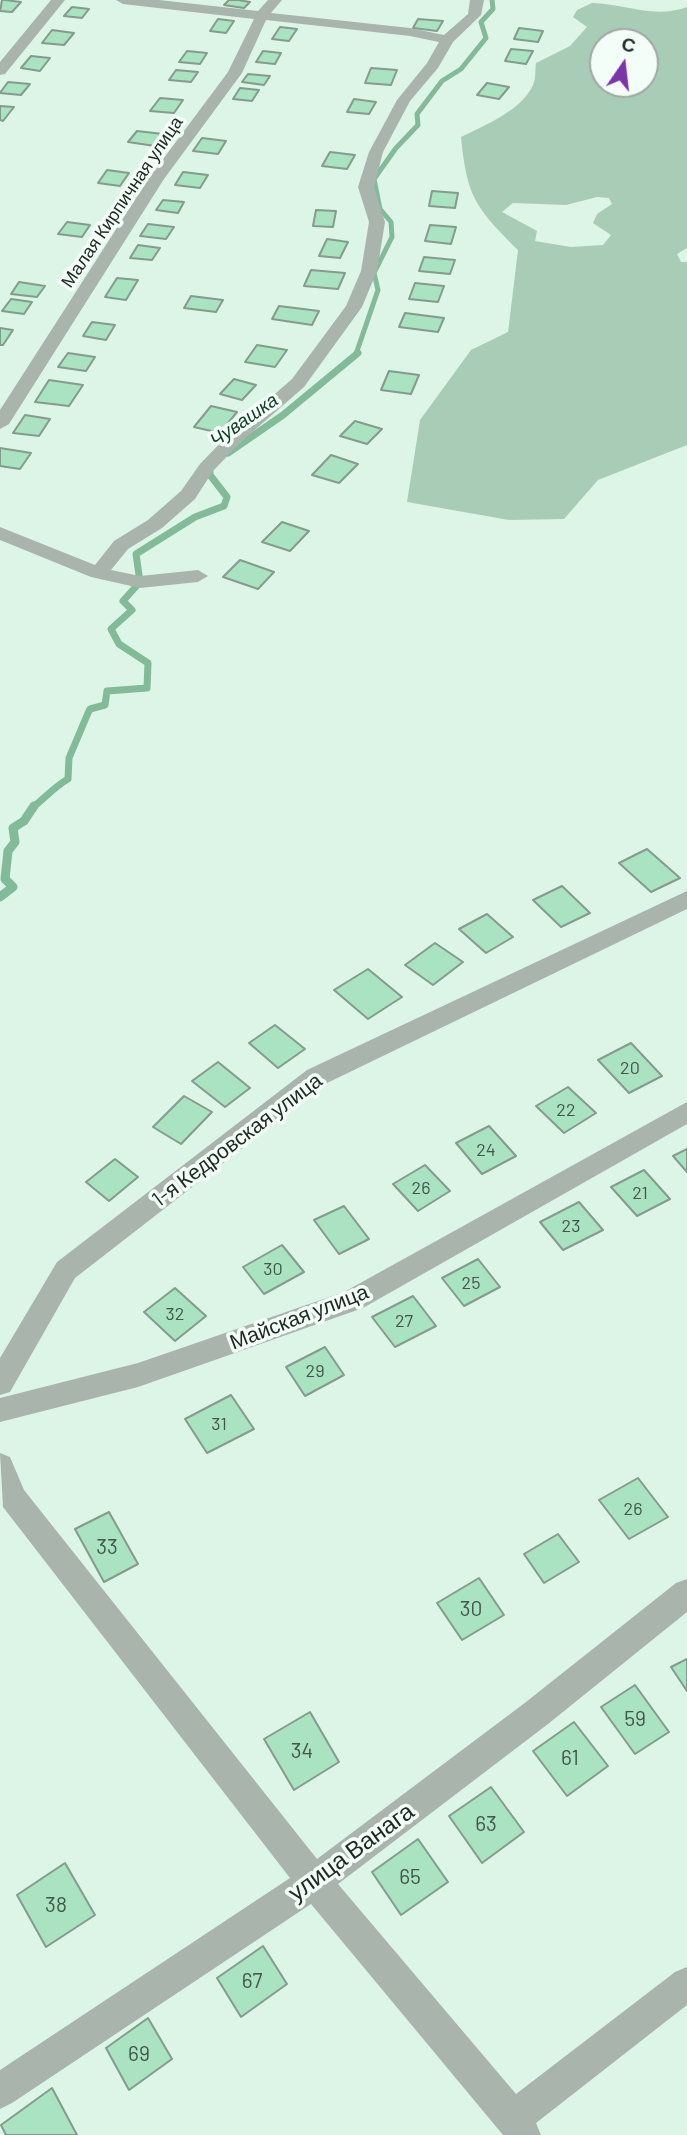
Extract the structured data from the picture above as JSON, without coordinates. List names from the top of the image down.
{
  "streets": {
    "street": [
      "Малая Кирпичная улица",
      "1-я Кедровская улица",
      "Майская улица",
      "улица Ванага"
    ]
  },
  "water": ["Чувашка"],
  "house_numbers": [
    "20",
    "22",
    "24",
    "26",
    "21",
    "23",
    "30",
    "25",
    "32",
    "27",
    "29",
    "31",
    "26",
    "33",
    "30",
    "59",
    "34",
    "61",
    "63",
    "65",
    "38",
    "67",
    "69"
  ],
  "north": "top"
}
